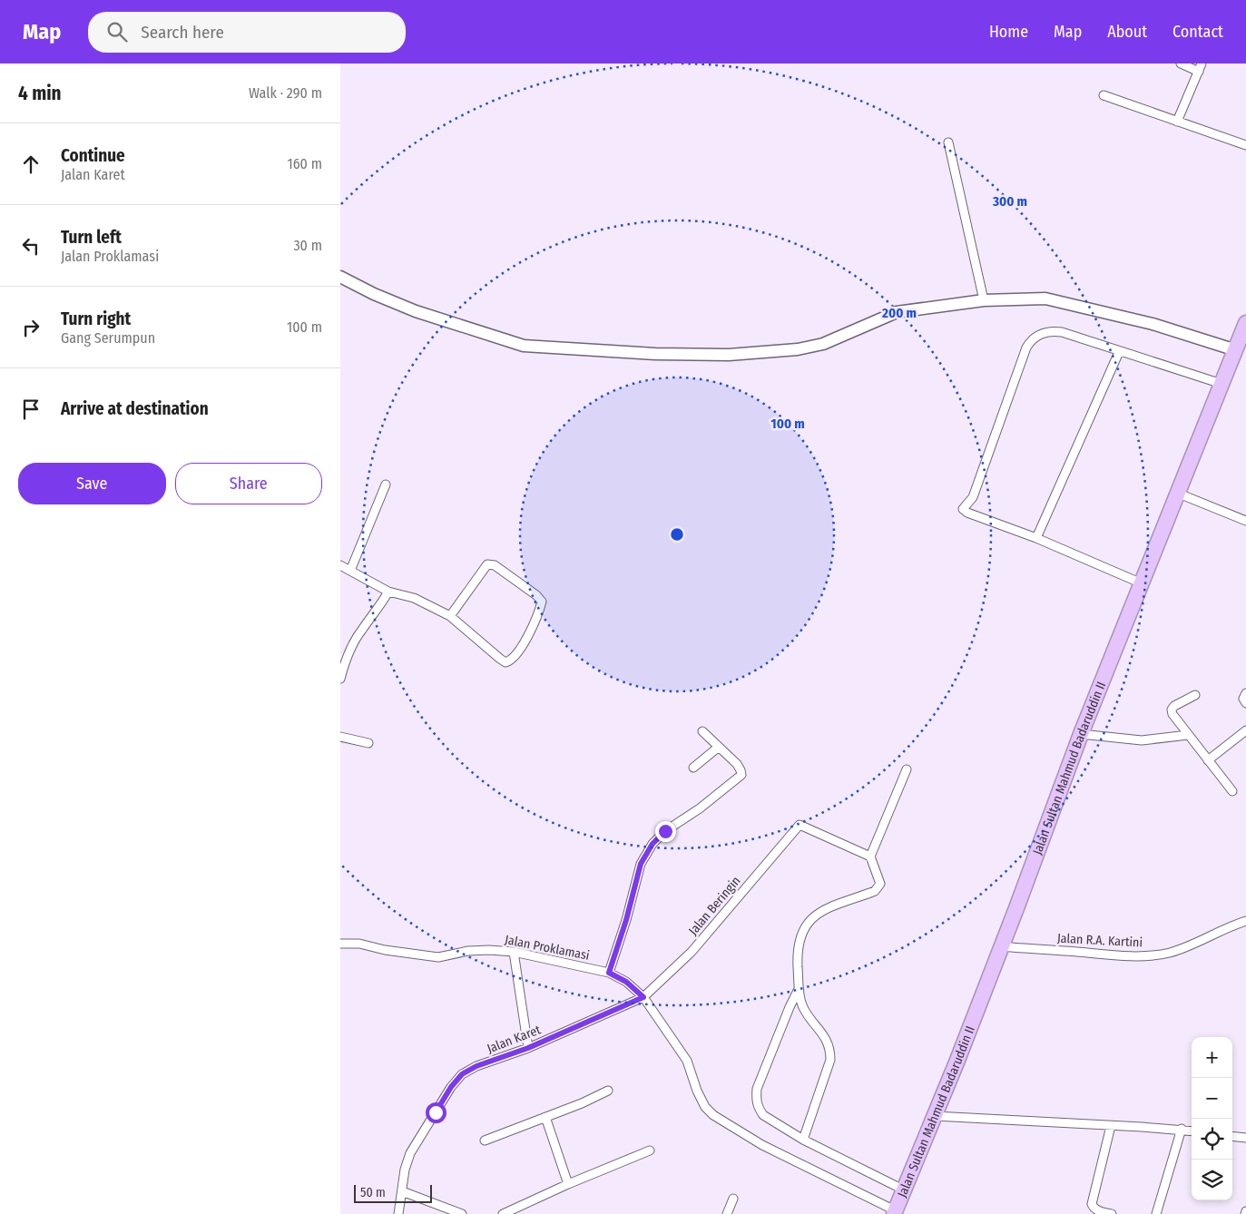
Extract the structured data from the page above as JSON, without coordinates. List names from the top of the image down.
{
  "streets": {
    "highway": ["Jalan Sultan Mahmud Badaruddin II"],
    "street": [
      "Jalan Beringin",
      "Jalan R.A. Kartini",
      "Jalan Proklamasi",
      "Jalan Karet"
    ]
  },
  "crossings": [
    ["Jalan Sultan Mahmud Badaruddin II", "Jalan R.A. Kartini"],
    ["Jalan Sultan Mahmud Badaruddin II", "Jalan Proklamasi"],
    ["Jalan Beringin", "Jalan Proklamasi"],
    ["Jalan Beringin", "Jalan Karet"],
    ["Jalan Proklamasi", "Jalan Karet"]
  ],
  "scale_bar": "50 m",
  "page": {
    "header": "Map",
    "search": "Search here",
    "nav": [
      "Home",
      "Map",
      "About",
      "Contact"
    ],
    "heading": ["4 min", "Walk · 290 m"],
    "list": [
      ["Continue", "Jalan Karet", "160 m"],
      ["Turn left", "Jalan Proklamasi", "30 m"],
      ["Turn right", "Gang Serumpun", "100 m"],
      "Arrive at destination"
    ],
    "buttons": ["Save", "Share"],
    "map_buttons": ["+", "−"],
    "scale": "50 m"
  },
  "rings": ["300 m", "200 m", "100 m"]
}
